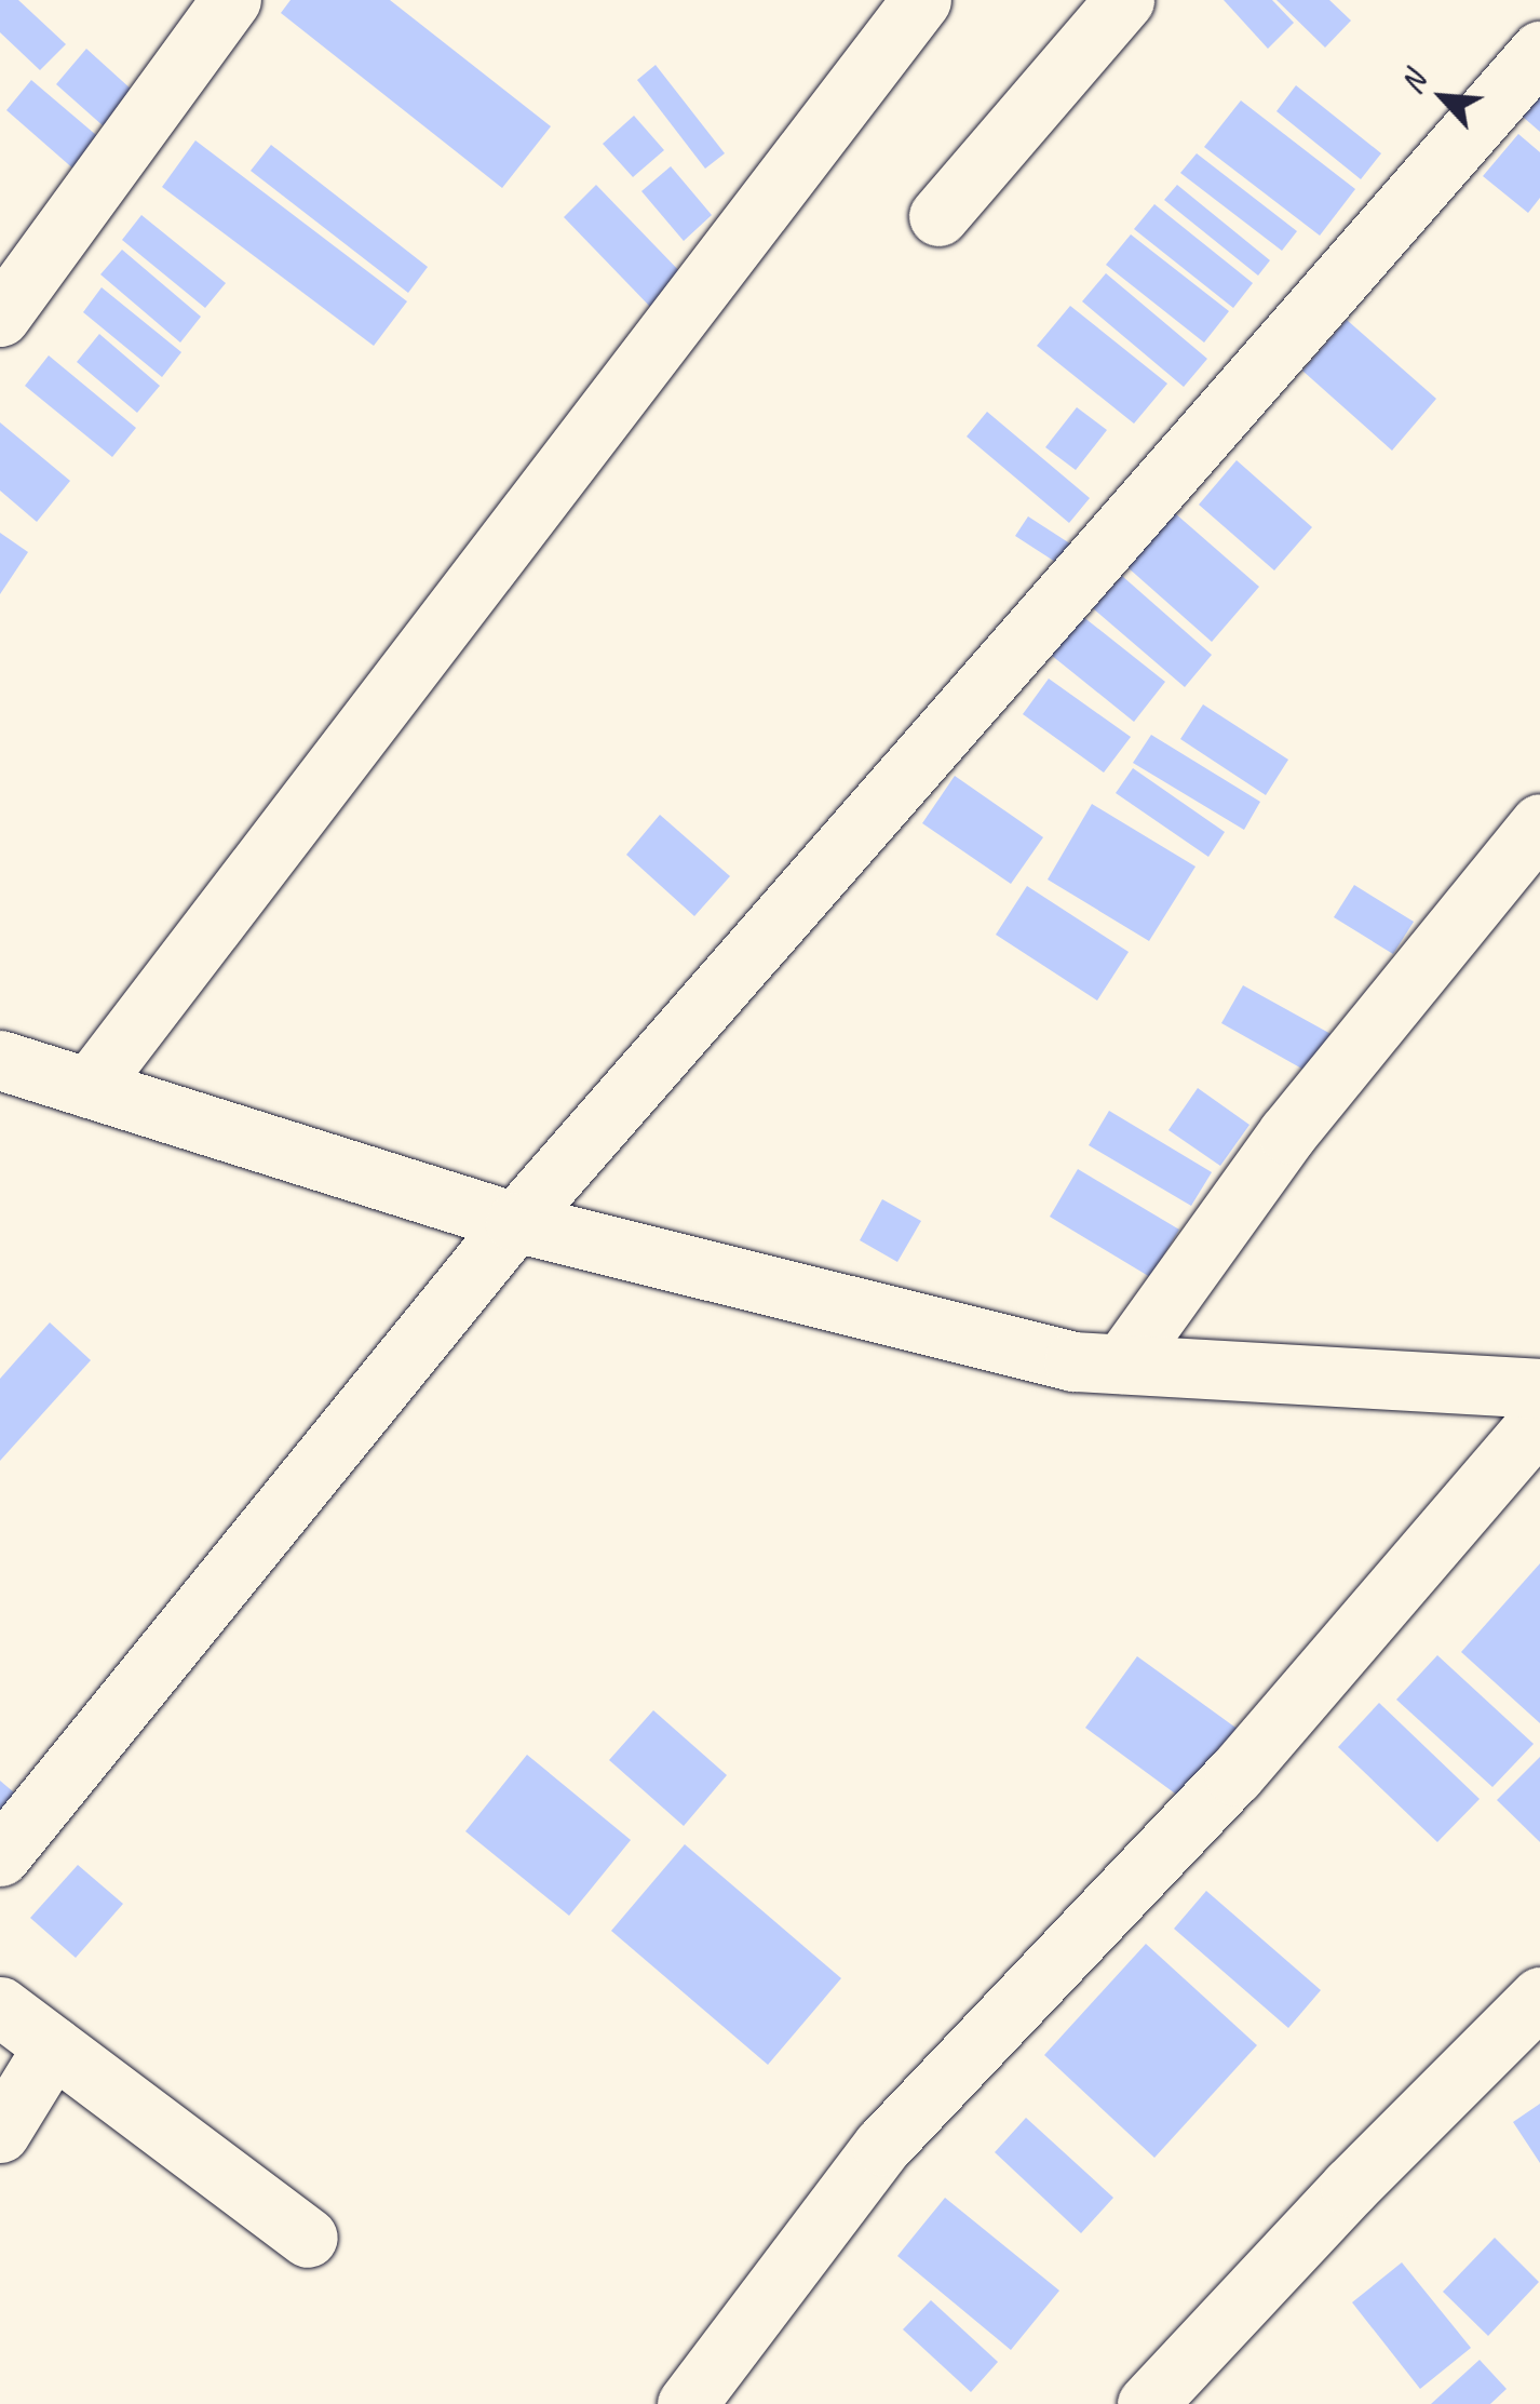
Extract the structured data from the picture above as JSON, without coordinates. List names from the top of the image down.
{
  "north": "top left"
}
